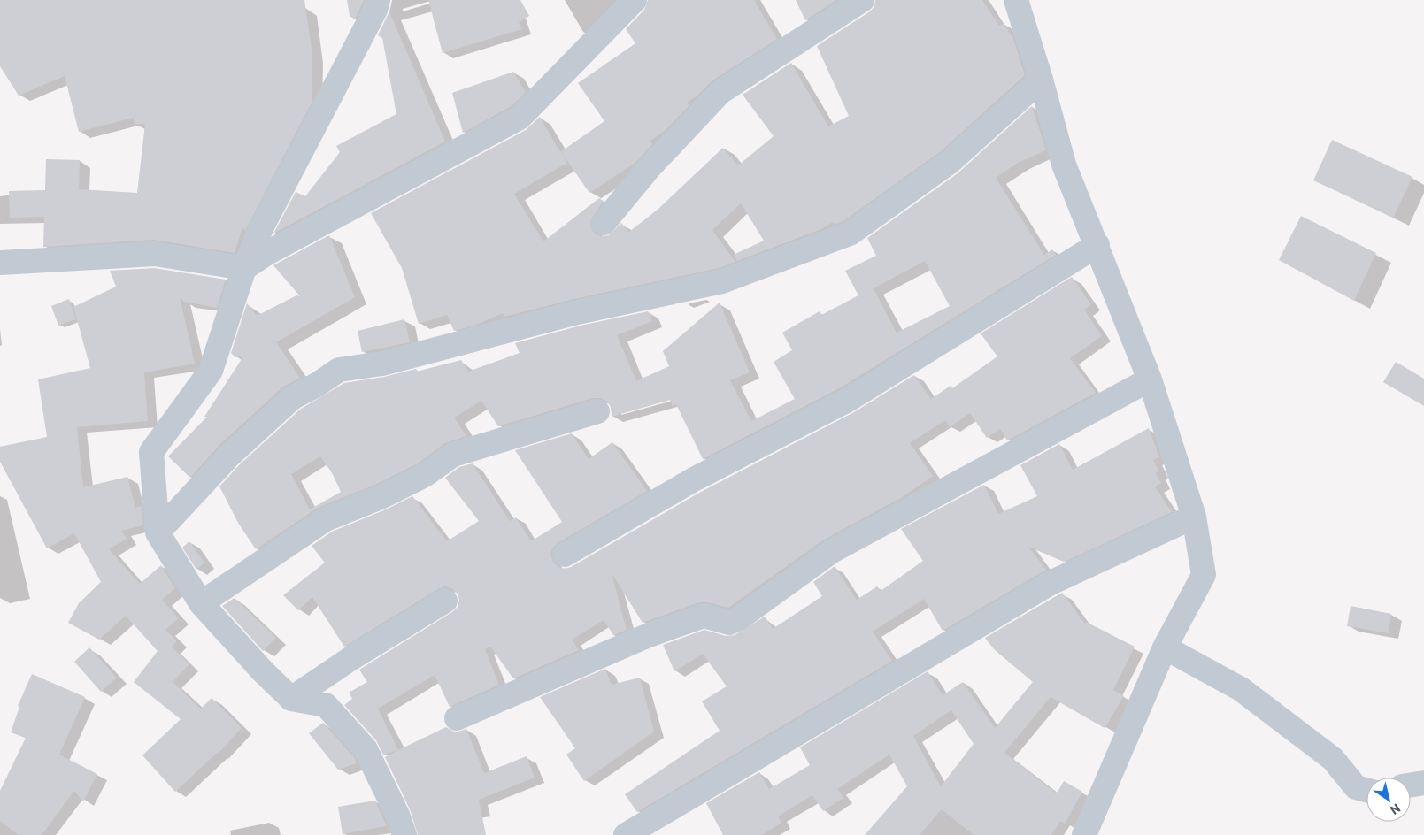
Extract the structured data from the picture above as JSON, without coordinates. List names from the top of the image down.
{
  "north": "bottom right"
}
